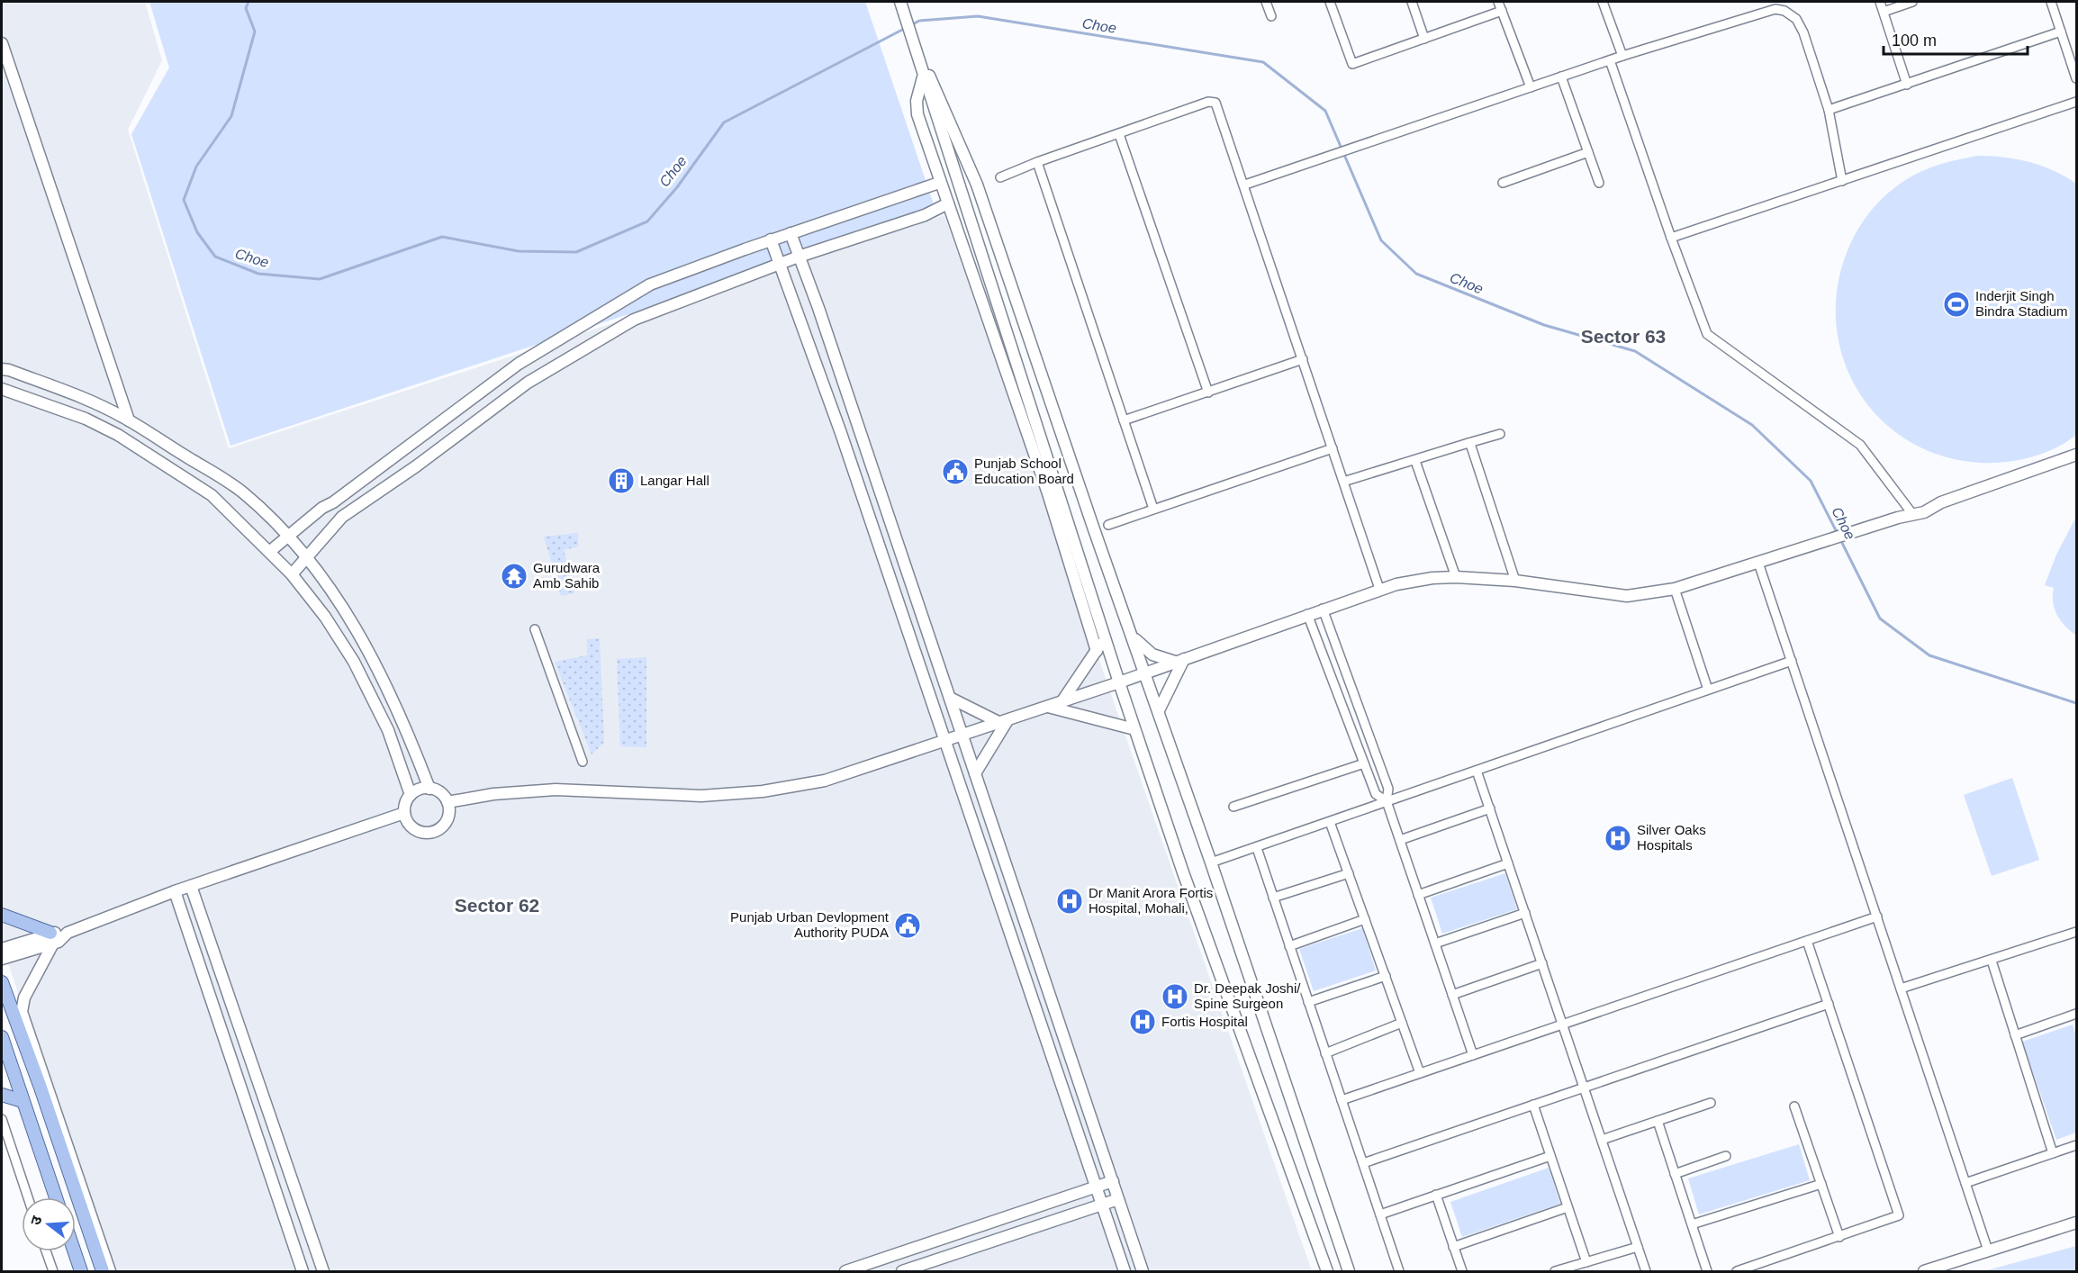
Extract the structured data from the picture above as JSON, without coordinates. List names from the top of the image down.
{
  "districts": ["Sector 63", "Sector 62"],
  "water": ["Choe"],
  "places": {
    "sports": ["Inderjit Singh Bindra Stadium"],
    "public building": ["Punjab School Education Board", "Punjab Urban Devlopment Authority PUDA"],
    "building": ["Langar Hall"],
    "temple": ["Gurudwara Amb Sahib"],
    "hospital": [
      "Silver Oaks Hospitals",
      "Dr Manit Arora Fortis Hospital, Mohali,",
      "Dr. Deepak Joshi/ Spine Surgeon",
      "Fortis Hospital"
    ]
  },
  "scale_bar": "100 m",
  "north": "left"
}
